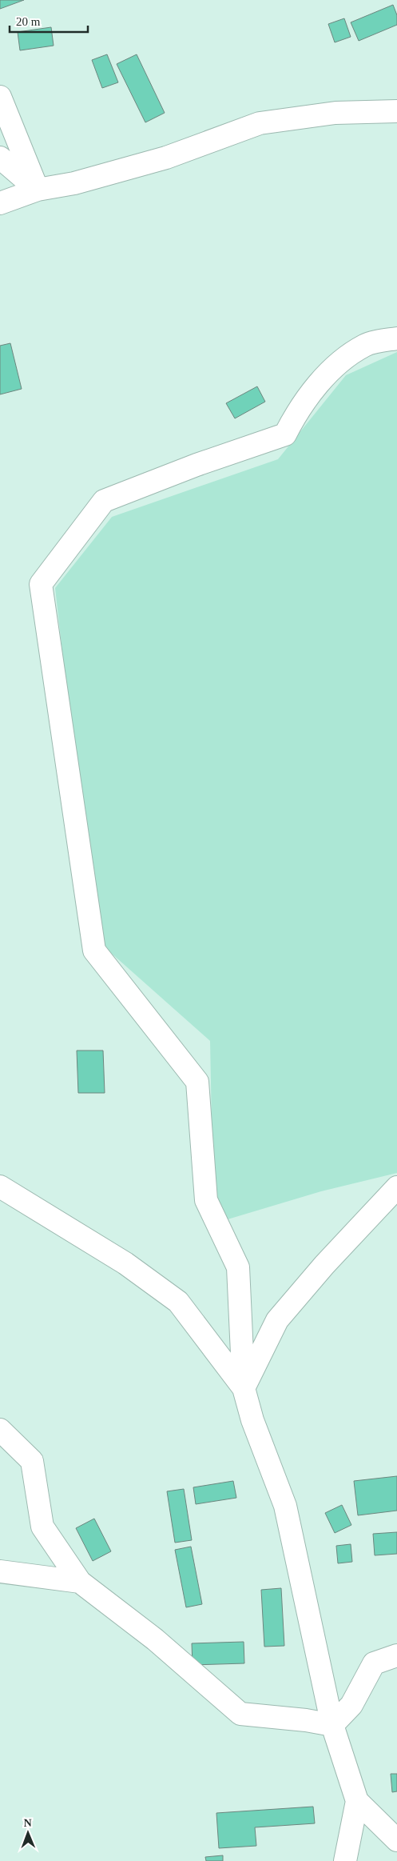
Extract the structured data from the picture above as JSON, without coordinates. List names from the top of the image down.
{
  "scale_bar": "20 m",
  "north": "top"
}
